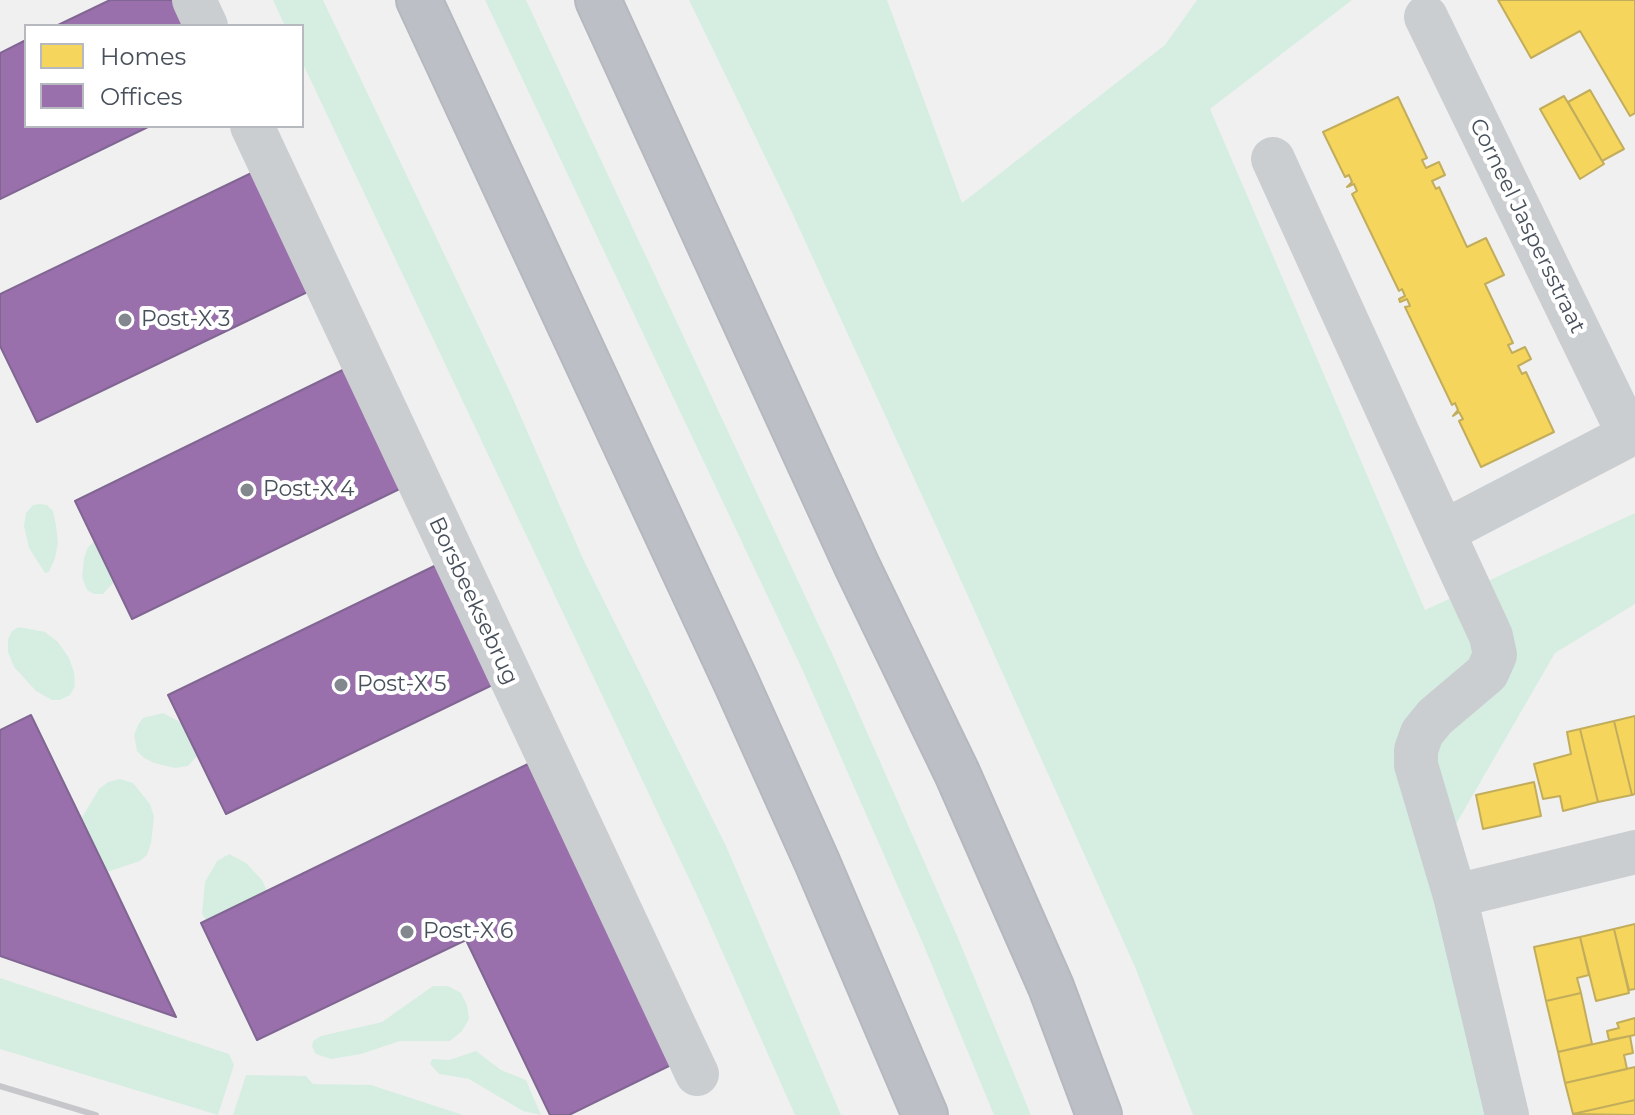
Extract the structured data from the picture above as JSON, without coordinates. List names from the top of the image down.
{
  "streets": {
    "street": ["Corneel Jaspersstraat", "Borsbeeksebrug"]
  },
  "places": [
    "Post-X 3",
    "Post-X 4",
    "Post-X 5",
    "Post-X 6"
  ],
  "legend": ["Homes", "Offices"]
}
